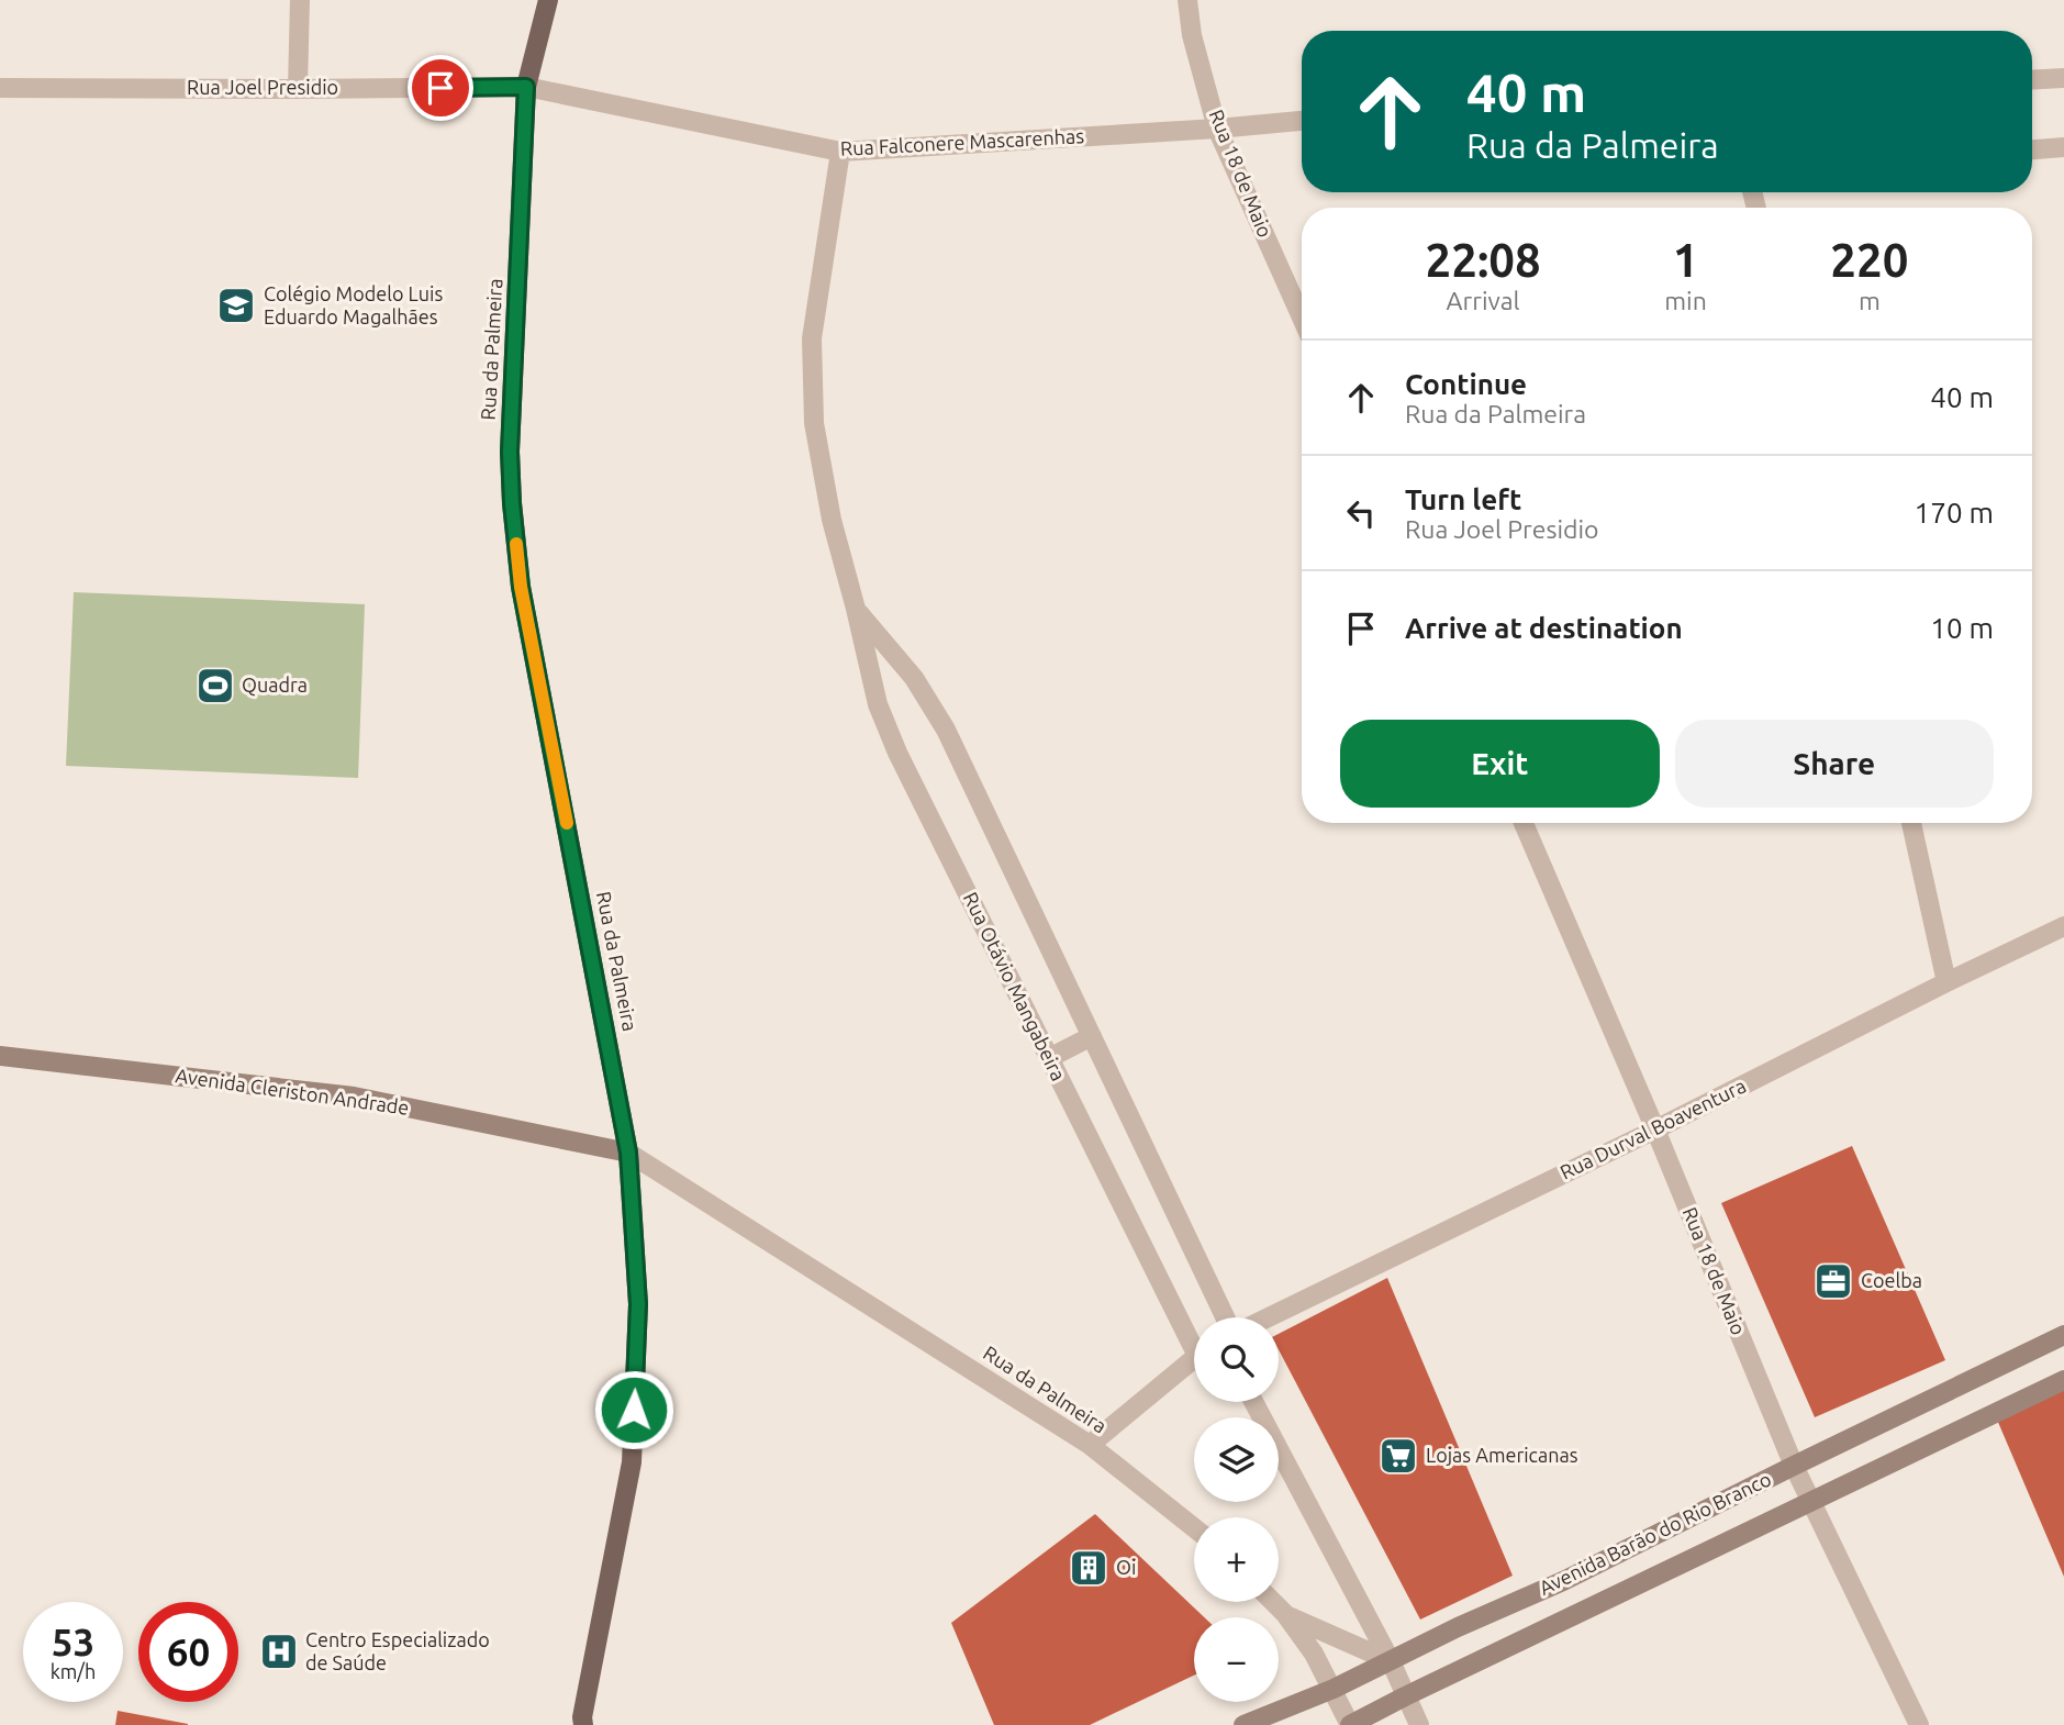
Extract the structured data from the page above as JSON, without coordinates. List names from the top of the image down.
{
  "streets": {
    "main road": ["Rua da Palmeira"],
    "street": [
      "Rua Joel Presidio",
      "Rua Falconere Mascarenhas",
      "Rua 18 de Maio",
      "Rua Otávio Mangabeira",
      "Avenida Cleriston Andrade",
      "Rua Durval Boaventura",
      "Avenida Barão do Rio Branco"
    ]
  },
  "crossings": [
    ["Rua Joel Presidio", "Rua Falconere Mascarenhas"],
    ["Rua Joel Presidio", "Rua da Palmeira"],
    ["Rua Falconere Mascarenhas", "Rua 18 de Maio"],
    ["Rua Falconere Mascarenhas", "Rua da Palmeira"],
    ["Rua Falconere Mascarenhas", "Rua Otávio Mangabeira"],
    ["Rua 18 de Maio", "Rua Durval Boaventura"],
    ["Rua 18 de Maio", "Avenida Barão do Rio Branco"],
    ["Rua da Palmeira", "Avenida Cleriston Andrade"]
  ],
  "places": {
    "school or university": ["Colégio Modelo Luis Eduardo Magalhães"],
    "sports": ["Quadra"],
    "office": ["Coelba"],
    "supermarket": ["Lojas Americanas"],
    "building": ["Oi"],
    "hospital": ["Centro Especializado de Saúde"]
  },
  "page": {
    "turn": ["40 m", "Rua da Palmeira"],
    "eta": [
      "22:08",
      "Arrival",
      "1",
      "min",
      "220",
      "m"
    ],
    "list": [
      {
        "name": "Continue",
        "note": "Rua da Palmeira",
        "value": "40 m"
      },
      {
        "name": "Turn left",
        "note": "Rua Joel Presidio",
        "value": "170 m"
      },
      {
        "name": "Arrive at destination",
        "value": "10 m"
      }
    ],
    "buttons": ["Exit", "Share"],
    "map_buttons": ["+", "−"],
    "speed": "53 km/h",
    "limit": "60"
  }
}
